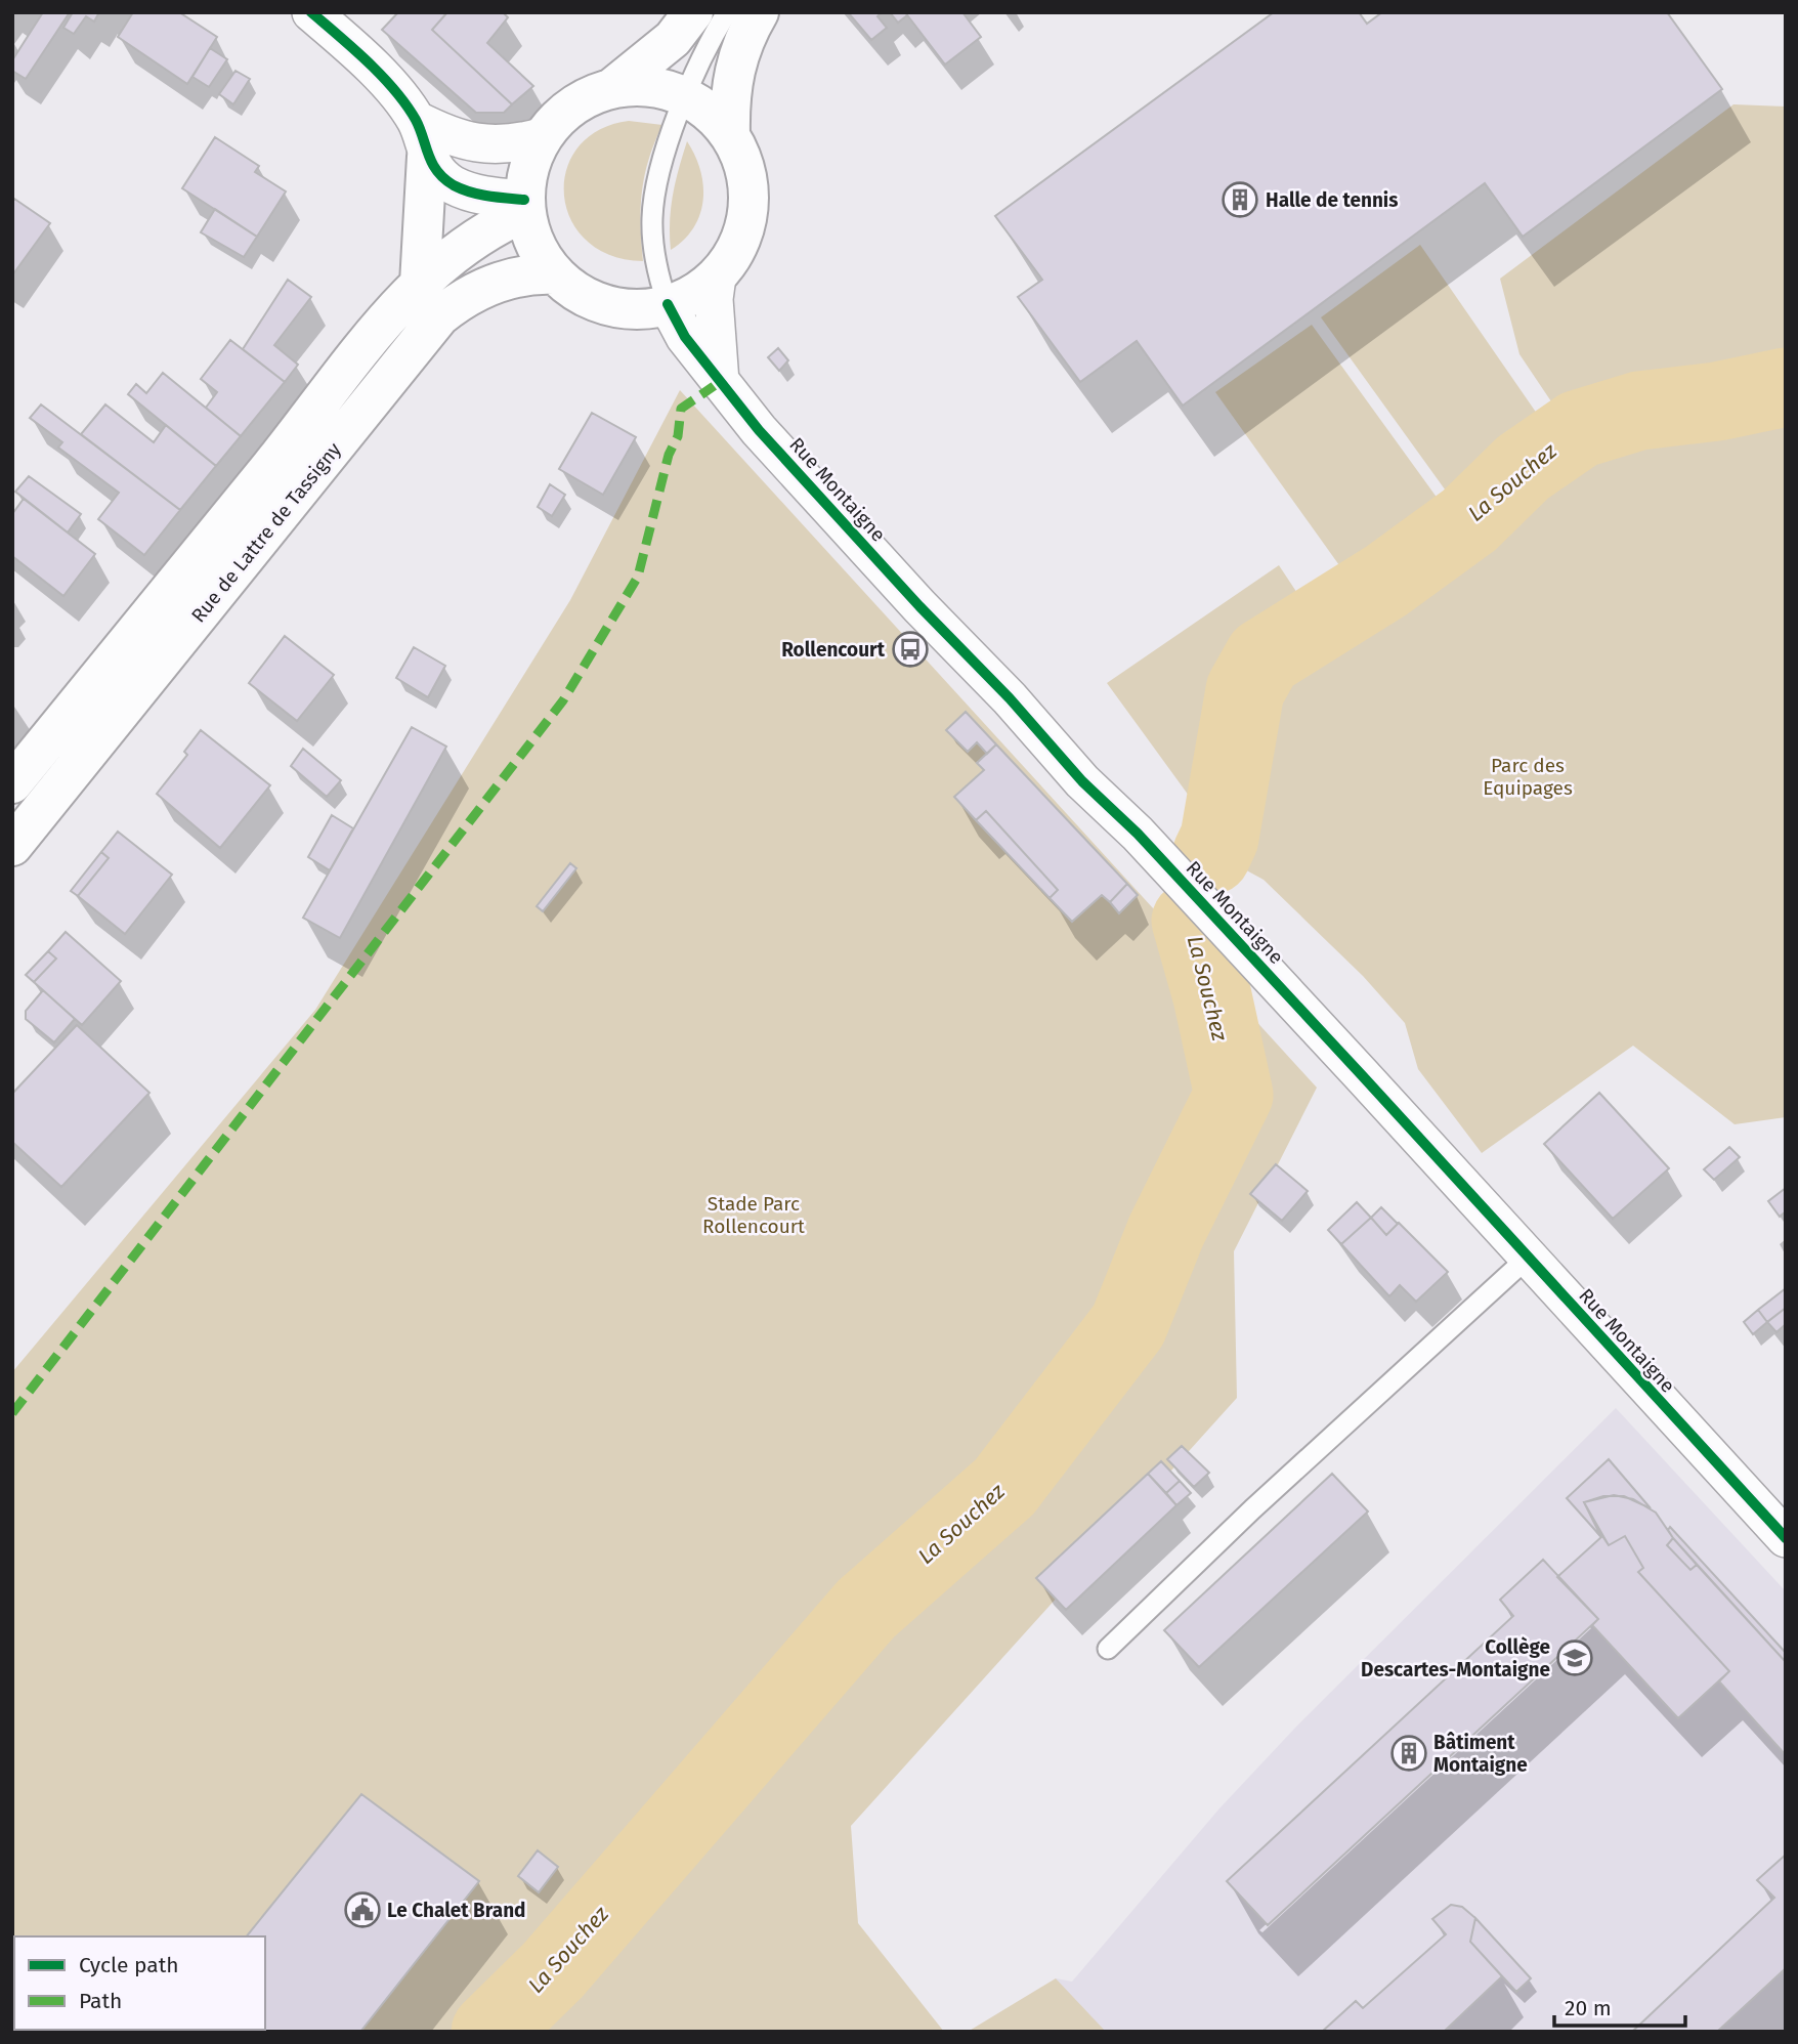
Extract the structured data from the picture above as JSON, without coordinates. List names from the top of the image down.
{
  "streets": {
    "main road": ["Rue de Lattre de Tassigny"],
    "street": ["Rue Montaigne"]
  },
  "water": ["La Souchez"],
  "parks": ["Parc des Equipages", "Stade Parc Rollencourt"],
  "places": {
    "building": ["Halle de tennis", "Bâtiment Montaigne"],
    "bus stop": ["Rollencourt"],
    "school or university": ["Collège Descartes-Montaigne"],
    "public building": ["Le Chalet Brand"]
  },
  "legend": ["Cycle path", "Path"],
  "scale_bar": "20 m"
}
